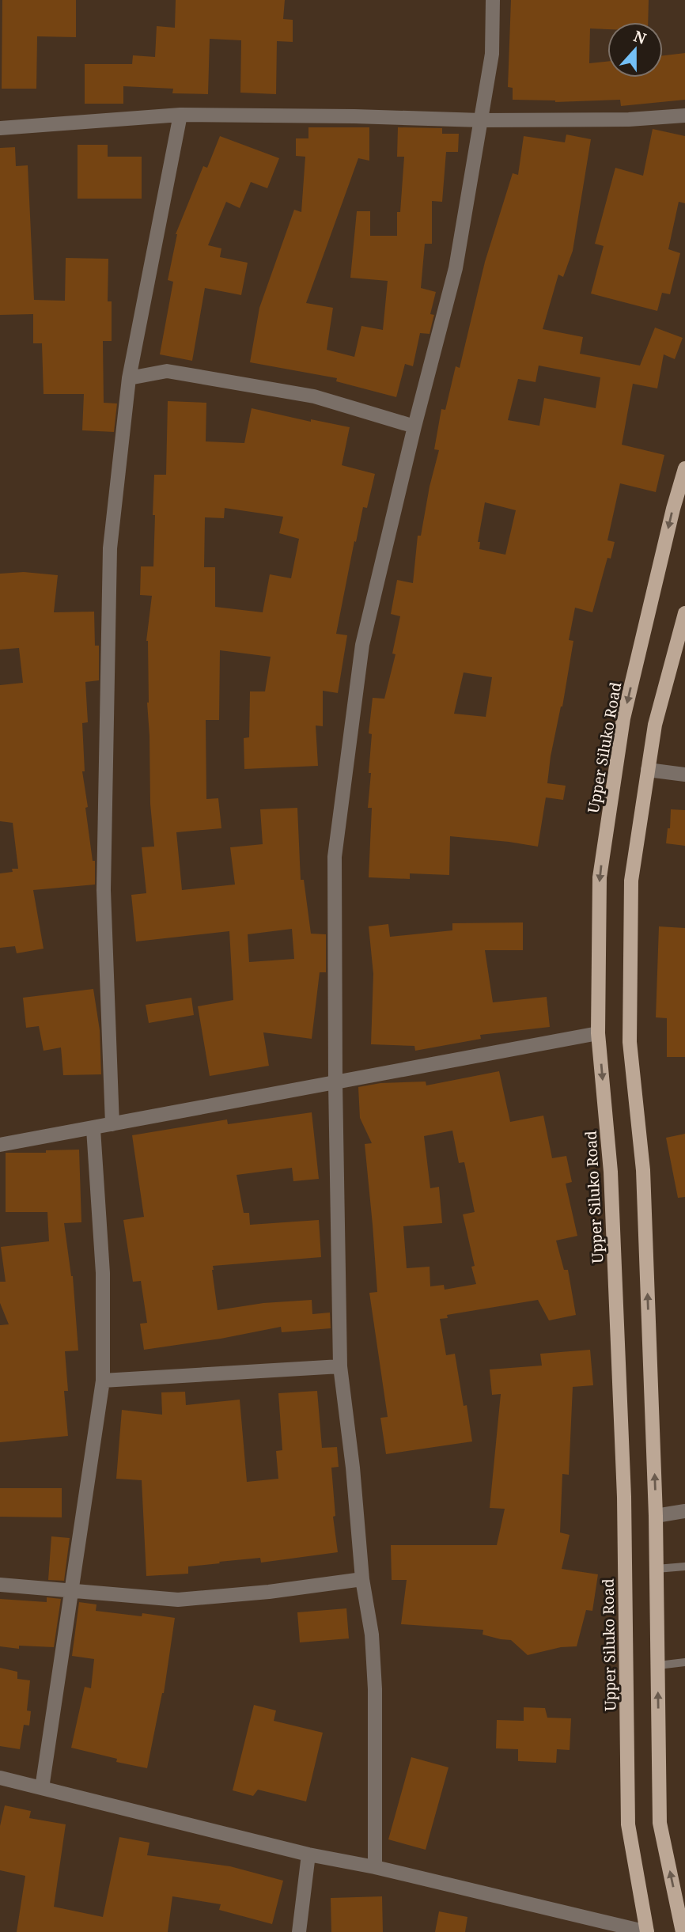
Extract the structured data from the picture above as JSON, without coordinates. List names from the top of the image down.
{
  "streets": {
    "main road": ["Upper Siluko Road"]
  },
  "north": "top"
}
